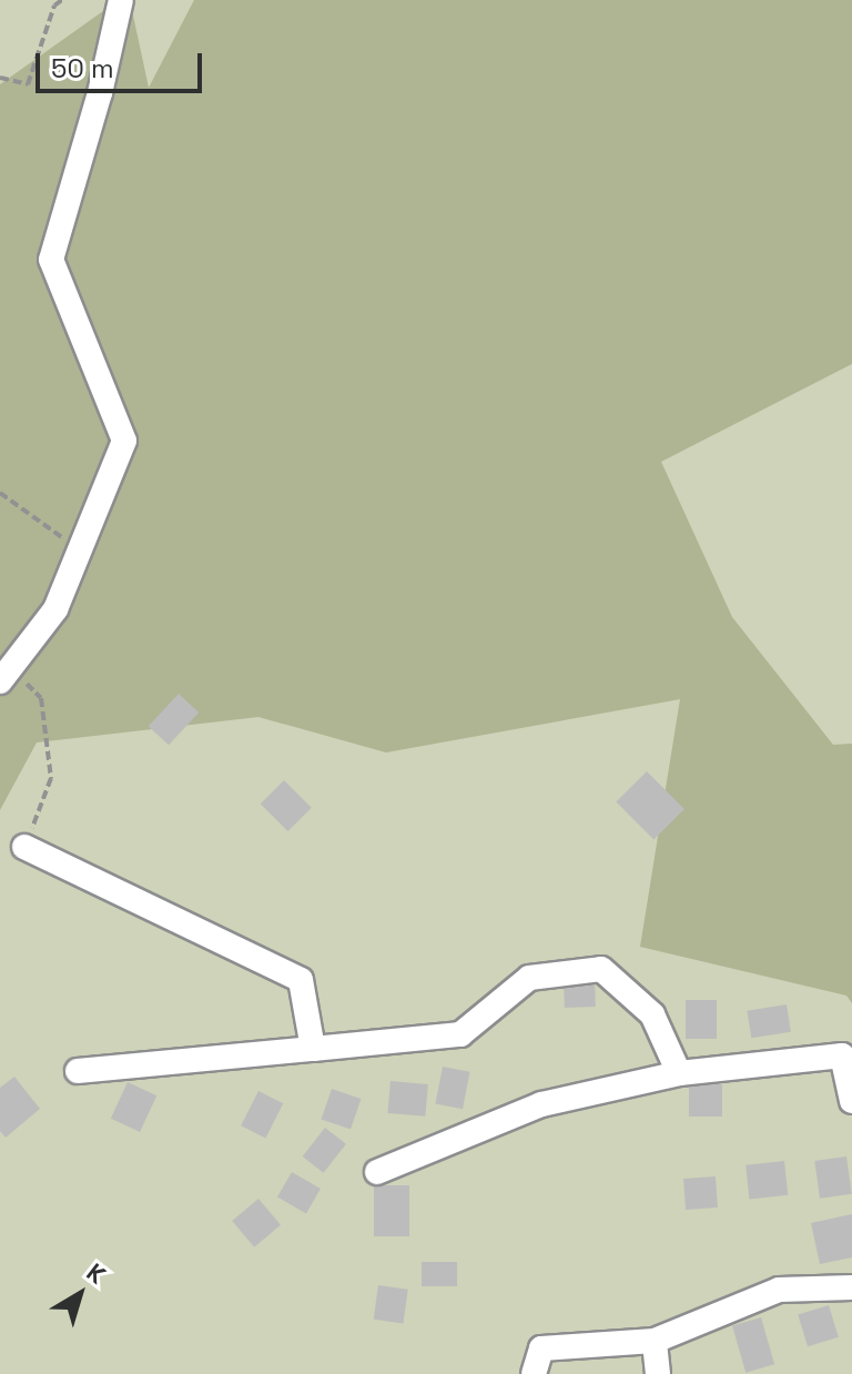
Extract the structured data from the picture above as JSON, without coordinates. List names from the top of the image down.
{
  "scale_bar": "50 m",
  "north": "top right"
}
